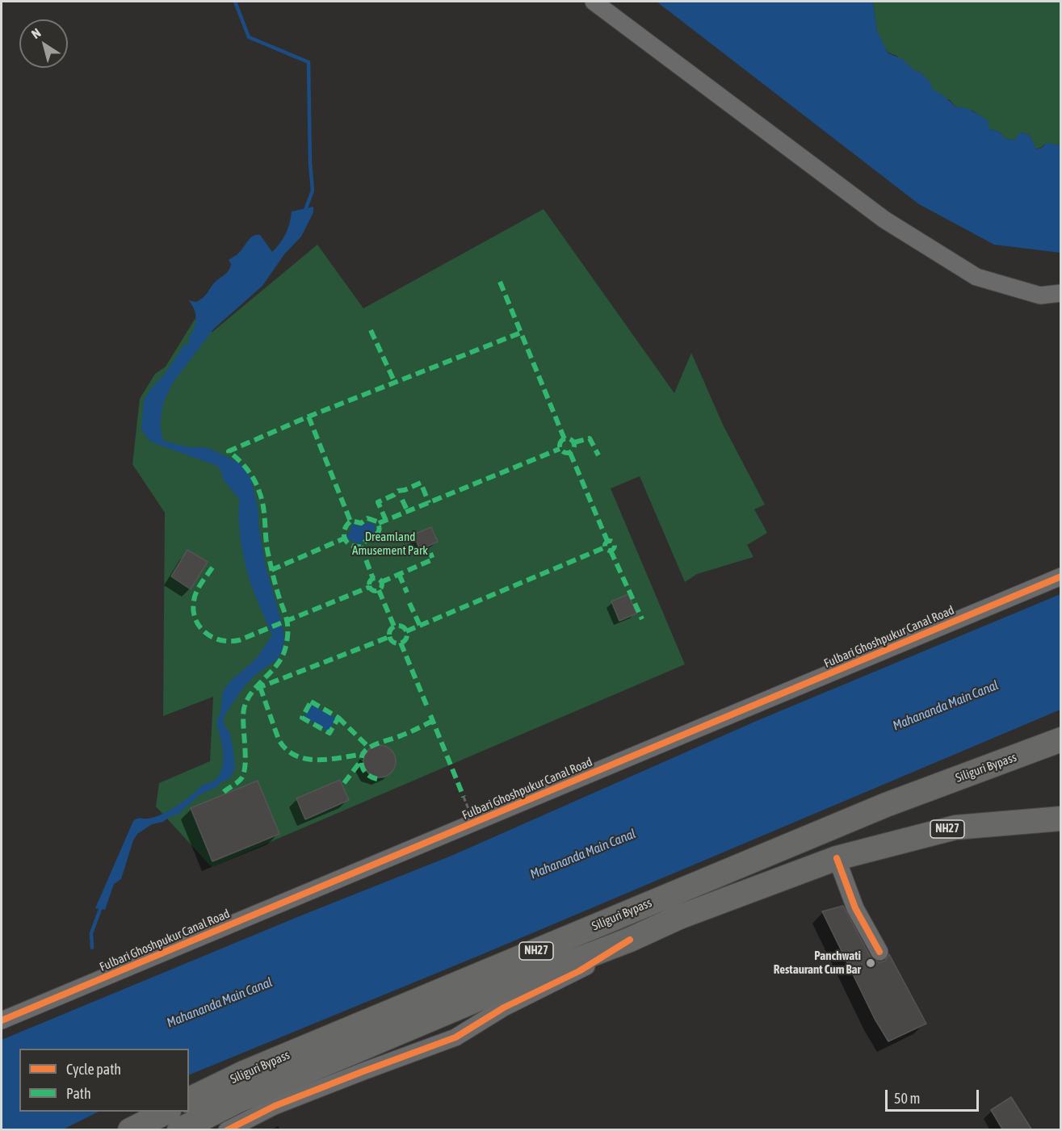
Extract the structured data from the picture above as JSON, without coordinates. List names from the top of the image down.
{
  "streets": {
    "highway": ["Siliguri Bypass", "NH27"],
    "street": ["Fulbari Ghoshpukur Canal Road"]
  },
  "water": ["Mahananda Main Canal"],
  "parks": ["Dreamland Amusement Park"],
  "places": ["Panchwati Restaurant Cum Bar"],
  "legend": ["Cycle path", "Path"],
  "scale_bar": "50 m",
  "north": "top left"
}
